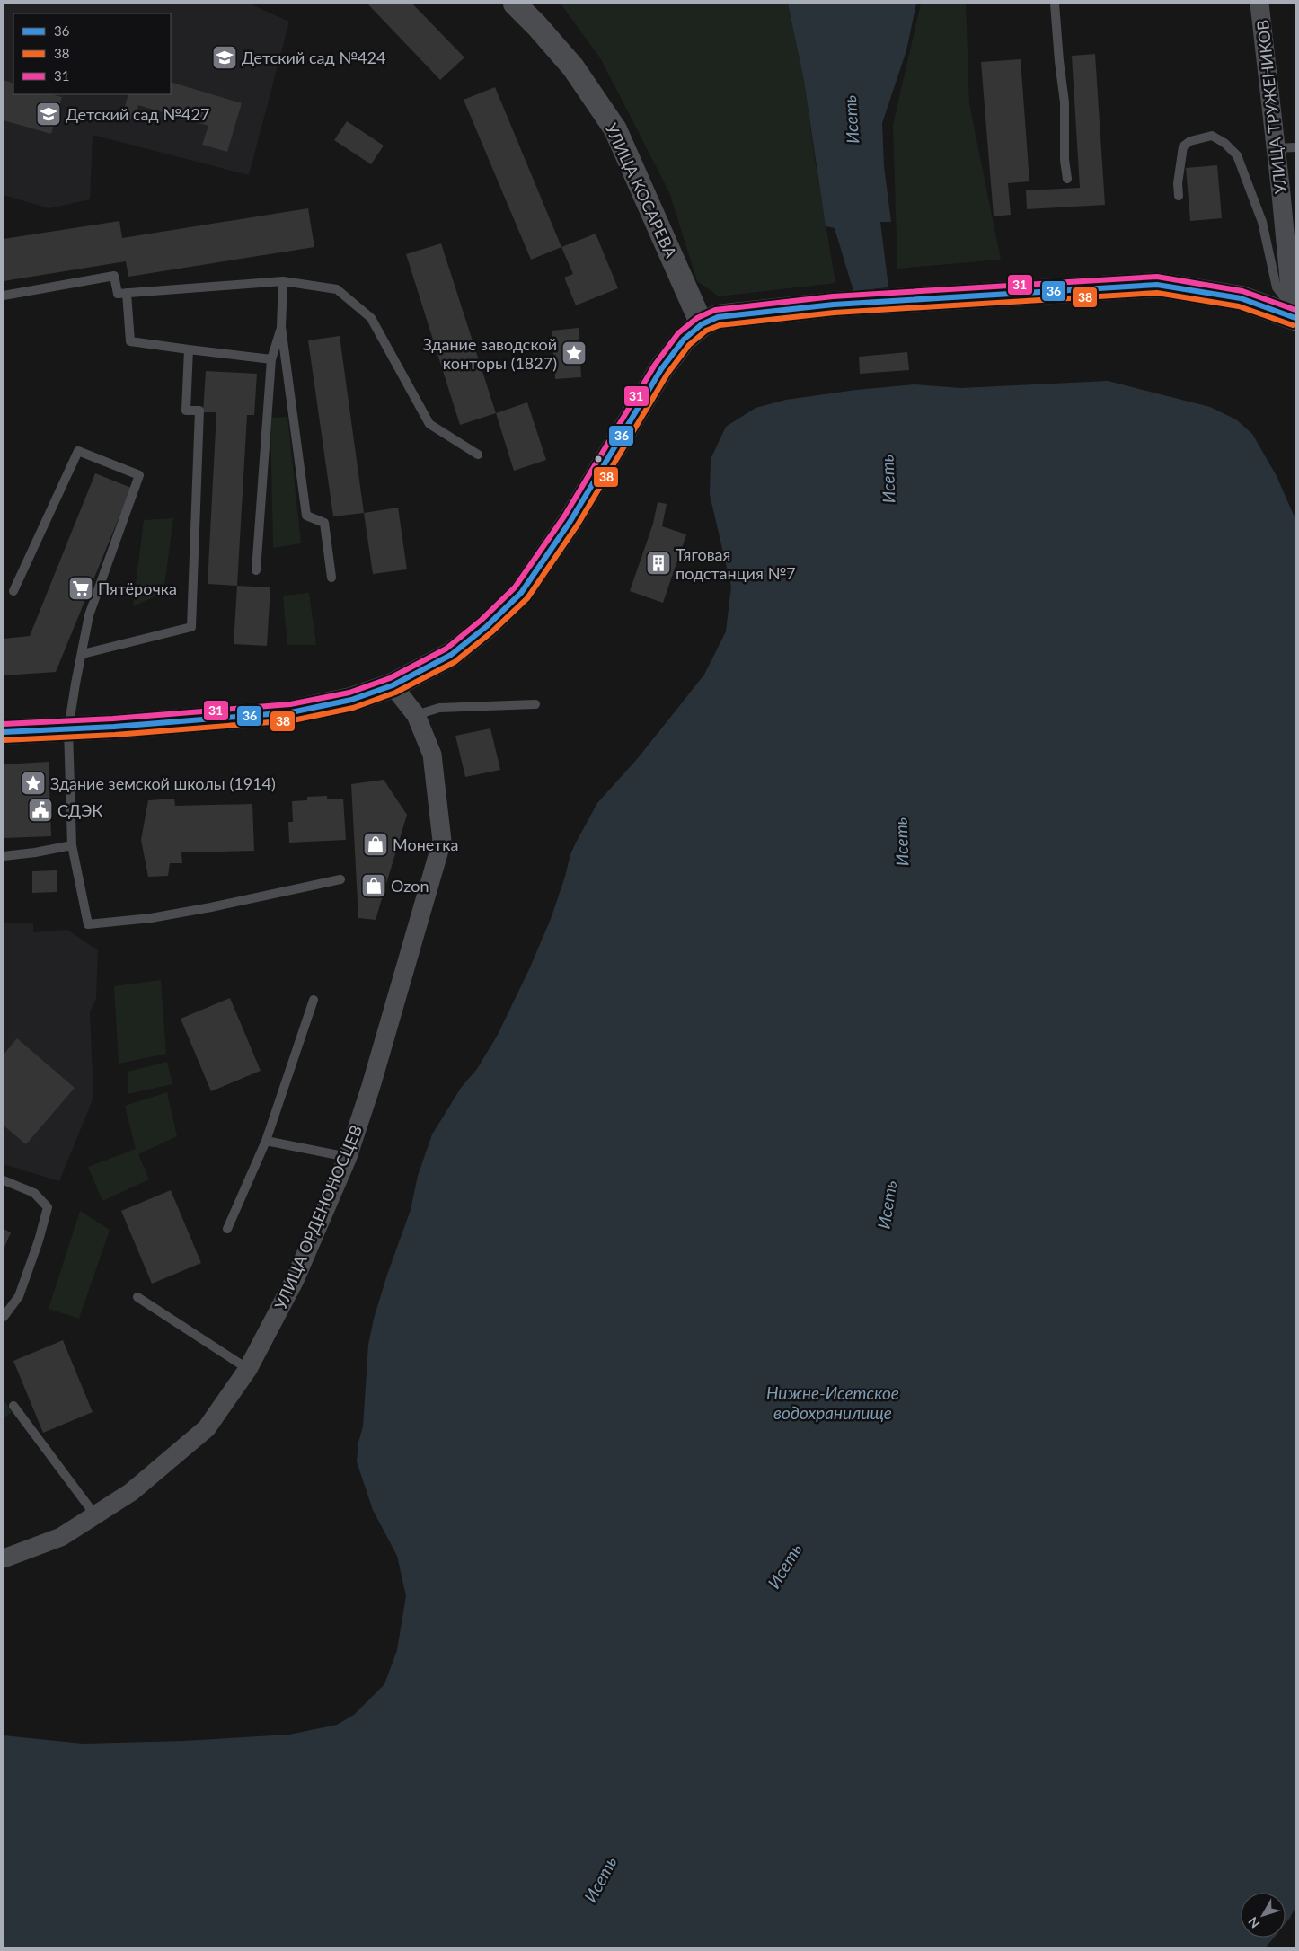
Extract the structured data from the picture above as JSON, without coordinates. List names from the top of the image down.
{
  "streets": {
    "street": ["УЛИЦА ТРУЖЕНИКОВ", "УЛИЦА КОСАРЕВА", "УЛИЦА ОРДЕНОНОСЦЕВ"]
  },
  "water": ["Исеть", "Нижне-Исетское водохранилище"],
  "places": {
    "school or university": ["Детский сад №424", "Детский сад №427"],
    "place": ["Здание заводской конторы (1827)", "Здание земской школы (1914)"],
    "building": ["Тяговая подстанция №7"],
    "supermarket": ["Пятёрочка"],
    "public building": ["СДЭК"],
    "shop": ["Монетка", "Ozon"]
  },
  "lines": ["transit line 31", "transit line 36", "transit line 38"],
  "legend": ["36", "38", "31"],
  "north": "bottom left"
}
